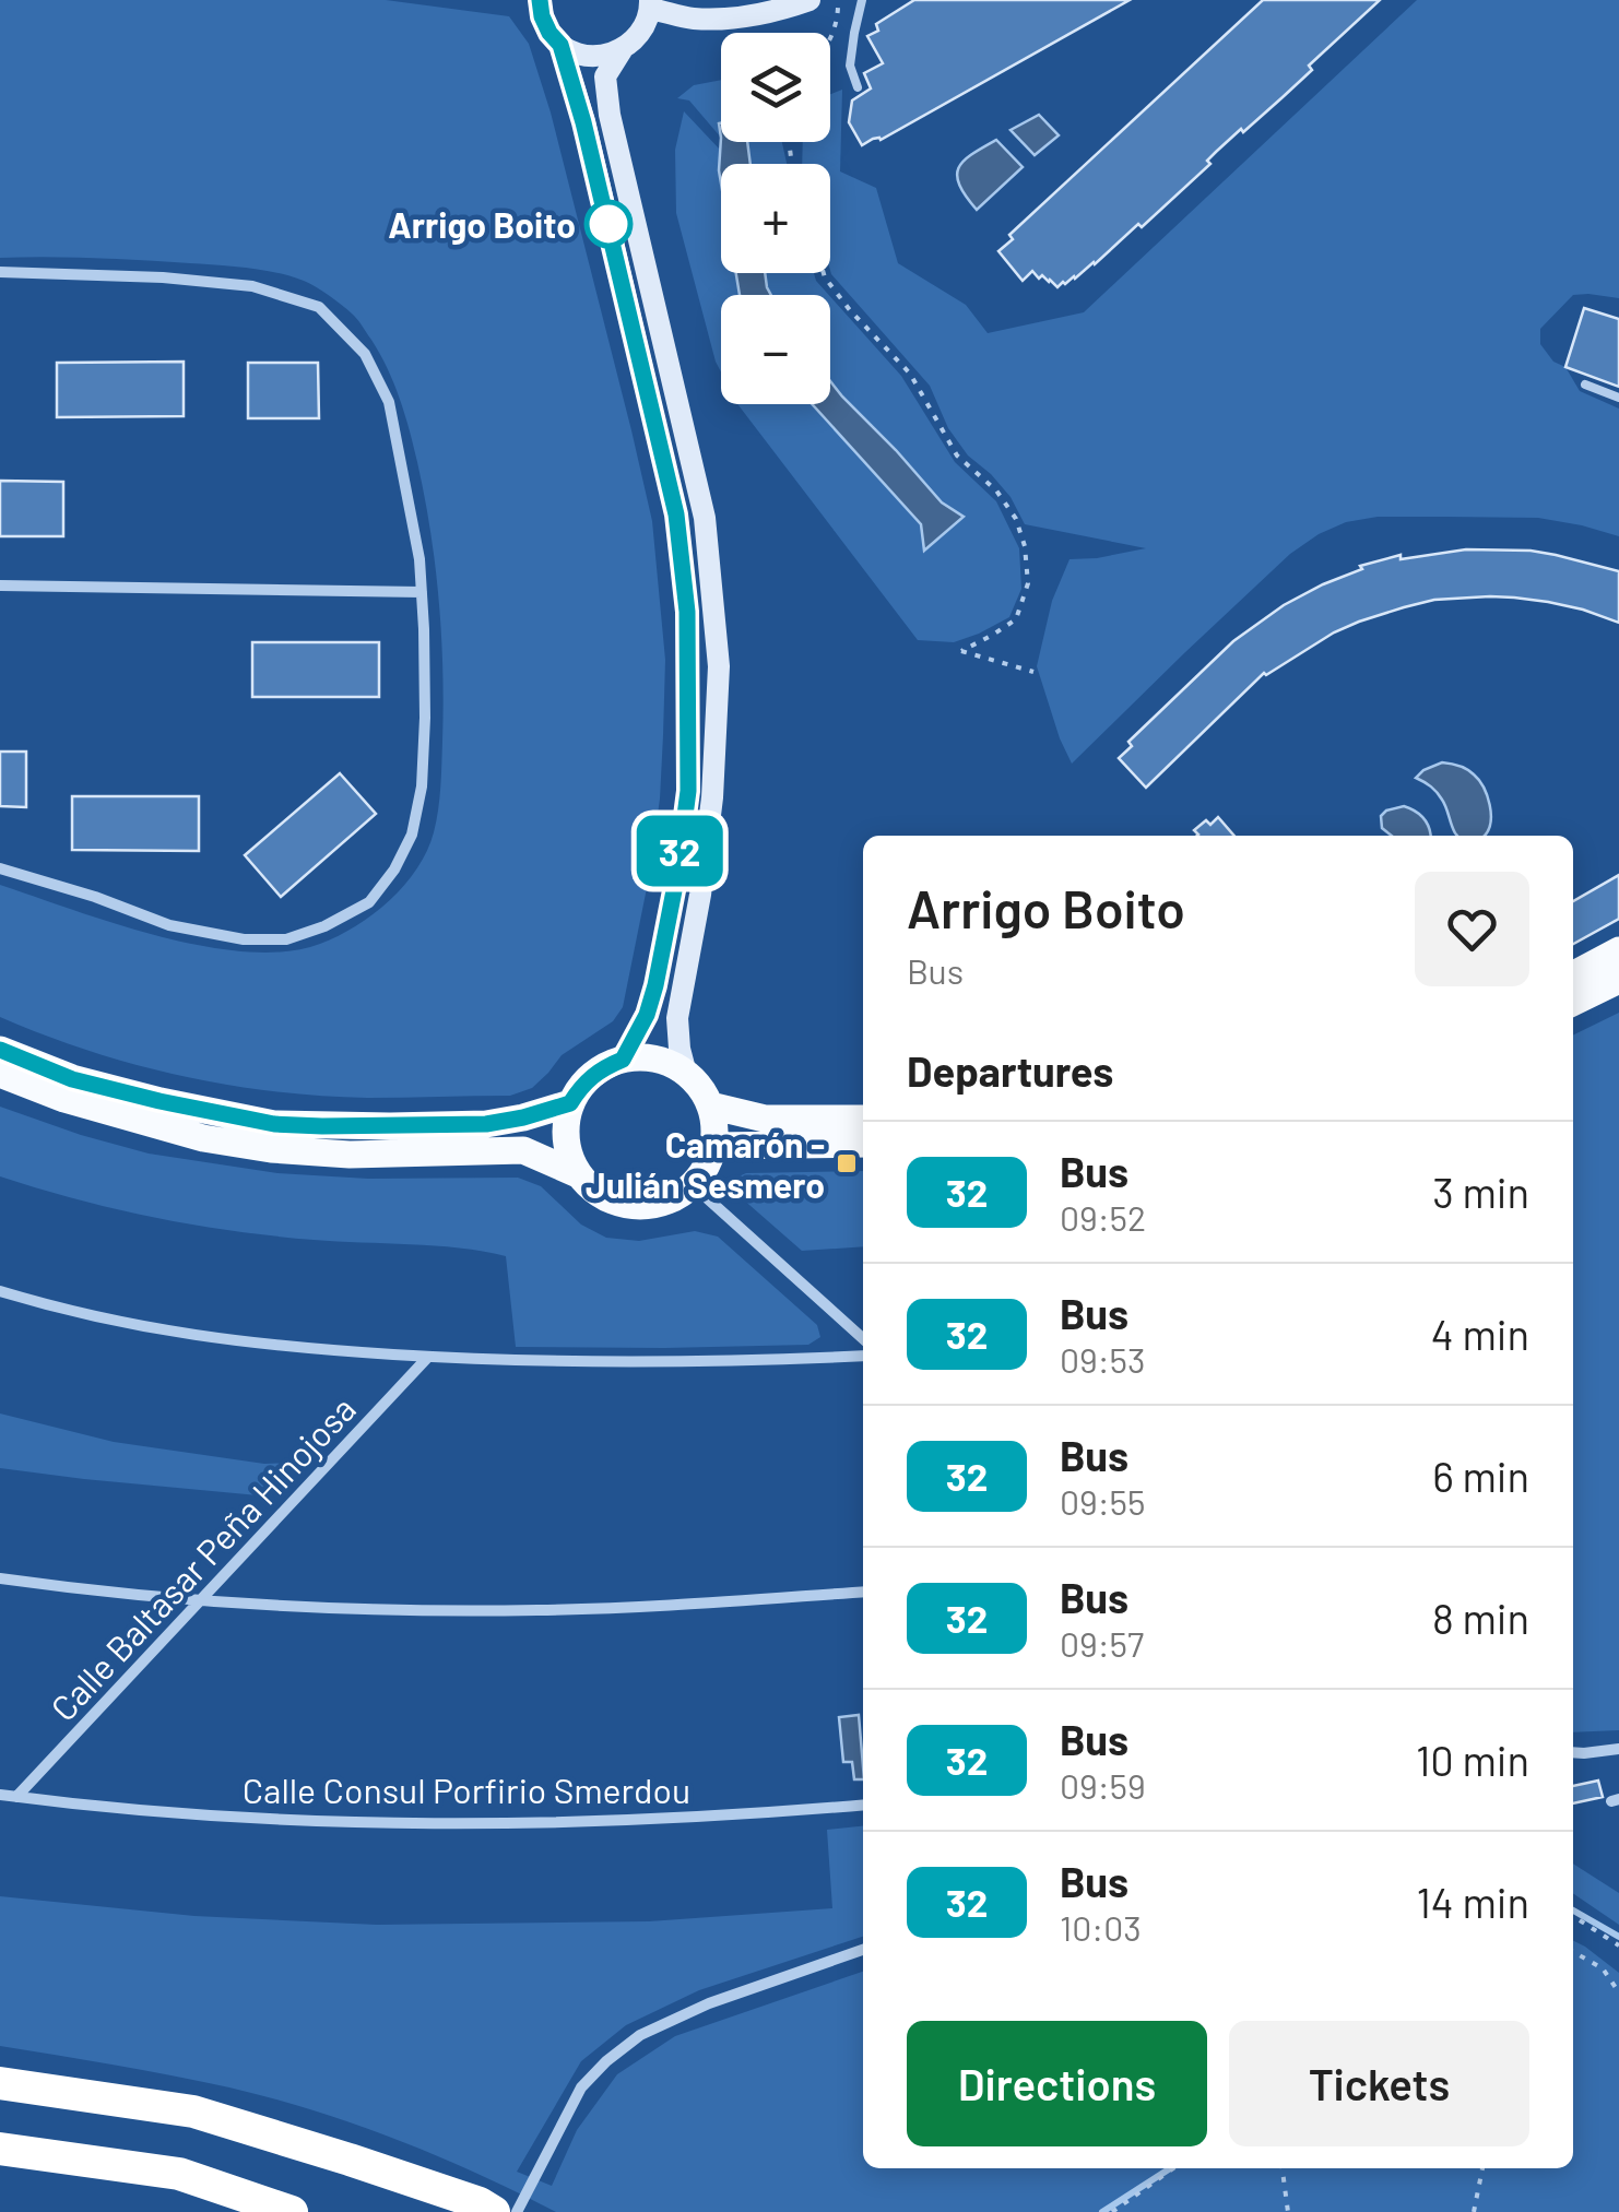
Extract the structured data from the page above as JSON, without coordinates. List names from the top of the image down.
{
  "streets": {
    "street": ["Calle Baltasar Peña Hinojosa", "Calle Consul Porfirio Smerdou"]
  },
  "crossings": [
    ["Calle Baltasar Peña Hinojosa", "Calle Consul Porfirio Smerdou"]
  ],
  "places": {
    "other": ["Arrigo Boito"],
    "transit": ["Camarón - Julián Sesmero"]
  },
  "lines": ["bus line 32"],
  "page": {
    "on_map": "32",
    "map_buttons": ["+", "−"],
    "heading": [
      ["Arrigo Boito", "Bus"],
      "Departures"
    ],
    "list": [
      {
        "mark": "32",
        "name": "Bus",
        "note": "09:52",
        "value": "3 min"
      },
      {
        "mark": "32",
        "name": "Bus",
        "note": "09:53",
        "value": "4 min"
      },
      {
        "mark": "32",
        "name": "Bus",
        "note": "09:55",
        "value": "6 min"
      },
      {
        "mark": "32",
        "name": "Bus",
        "note": "09:57",
        "value": "8 min"
      },
      {
        "mark": "32",
        "name": "Bus",
        "note": "09:59",
        "value": "10 min"
      },
      {
        "mark": "32",
        "name": "Bus",
        "note": "10:03",
        "value": "14 min"
      }
    ],
    "buttons": ["Directions", "Tickets"]
  }
}
